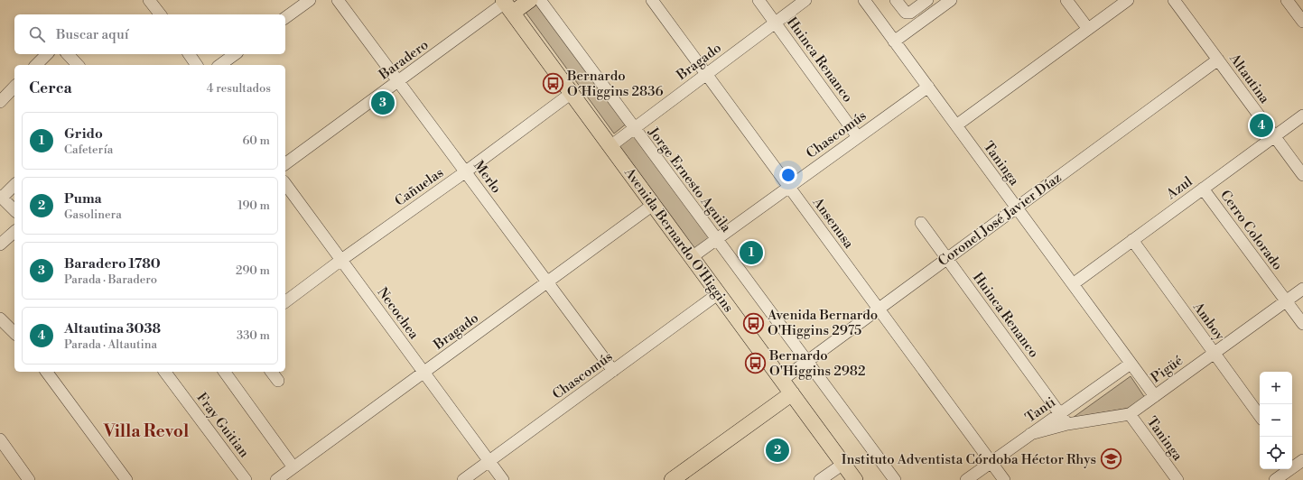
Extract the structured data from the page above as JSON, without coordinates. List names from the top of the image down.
{
  "streets": {
    "main road": ["Avenida Bernardo O'Higgins"],
    "street": [
      "Baradero",
      "Huinca Renanco",
      "Bragado",
      "Altautina",
      "Chascomús",
      "Taninga",
      "Merlo",
      "Jorge Ernesto Aguila",
      "Cañuelas",
      "Azul",
      "Coronel José Javier Díaz",
      "Ansenusa",
      "Cerro Colorado",
      "Necochea",
      "Amboy",
      "Pigüé",
      "Tanti",
      "Fray Guitian"
    ]
  },
  "crossings": [
    ["Baradero", "Merlo"],
    ["Baradero", "Avenida Bernardo O'Higgins"],
    ["Huinca Renanco", "Bragado"],
    ["Huinca Renanco", "Chascomús"],
    ["Huinca Renanco", "Coronel José Javier Díaz"],
    ["Huinca Renanco", "Pigüé"],
    ["Huinca Renanco", "Tanti"],
    ["Bragado", "Merlo"],
    ["Bragado", "Jorge Ernesto Aguila"],
    ["Bragado", "Ansenusa"],
    ["Bragado", "Avenida Bernardo O'Higgins"],
    ["Bragado", "Necochea"],
    ["Altautina", "Azul"],
    ["Altautina", "Coronel José Javier Díaz"],
    ["Chascomús", "Taninga"],
    ["Chascomús", "Merlo"],
    ["Chascomús", "Jorge Ernesto Aguila"],
    ["Chascomús", "Ansenusa"],
    ["Chascomús", "Avenida Bernardo O'Higgins"],
    ["Chascomús", "Necochea"],
    ["Taninga", "Azul"],
    ["Taninga", "Coronel José Javier Díaz"],
    ["Taninga", "Pigüé"],
    ["Taninga", "Tanti"],
    ["Merlo", "Cañuelas"],
    ["Jorge Ernesto Aguila", "Coronel José Javier Díaz"],
    ["Cañuelas", "Avenida Bernardo O'Higgins"],
    ["Cañuelas", "Necochea"],
    ["Azul", "Cerro Colorado"],
    ["Azul", "Amboy"],
    ["Coronel José Javier Díaz", "Ansenusa"],
    ["Coronel José Javier Díaz", "Avenida Bernardo O'Higgins"],
    ["Ansenusa", "Tanti"],
    ["Cerro Colorado", "Pigüé"],
    ["Amboy", "Pigüé"],
    ["Pigüé", "Tanti"]
  ],
  "districts": ["Villa Revol"],
  "places": {
    "bus stop": ["Bernardo O´Higgins 2836", "Avenida Bernardo O'Higgins 2975", "Bernardo O'Higgins 2982"],
    "school or university": ["Instituto Adventista Córdoba Héctor Rhys"]
  },
  "page": {
    "search": "Buscar aquí",
    "heading": ["Cerca", "4 resultados"],
    "pins": [
      "3",
      "4",
      "1",
      "2"
    ],
    "list": [
      {
        "mark": "1",
        "name": "Grido",
        "note": "Cafetería",
        "value": "60 m"
      },
      {
        "mark": "2",
        "name": "Puma",
        "note": "Gasolinera",
        "value": "190 m"
      },
      {
        "mark": "3",
        "name": "Baradero 1780",
        "note": "Parada · Baradero",
        "value": "290 m"
      },
      {
        "mark": "4",
        "name": "Altautina 3038",
        "note": "Parada · Altautina",
        "value": "330 m"
      }
    ],
    "map_buttons": ["+", "−"]
  }
}
